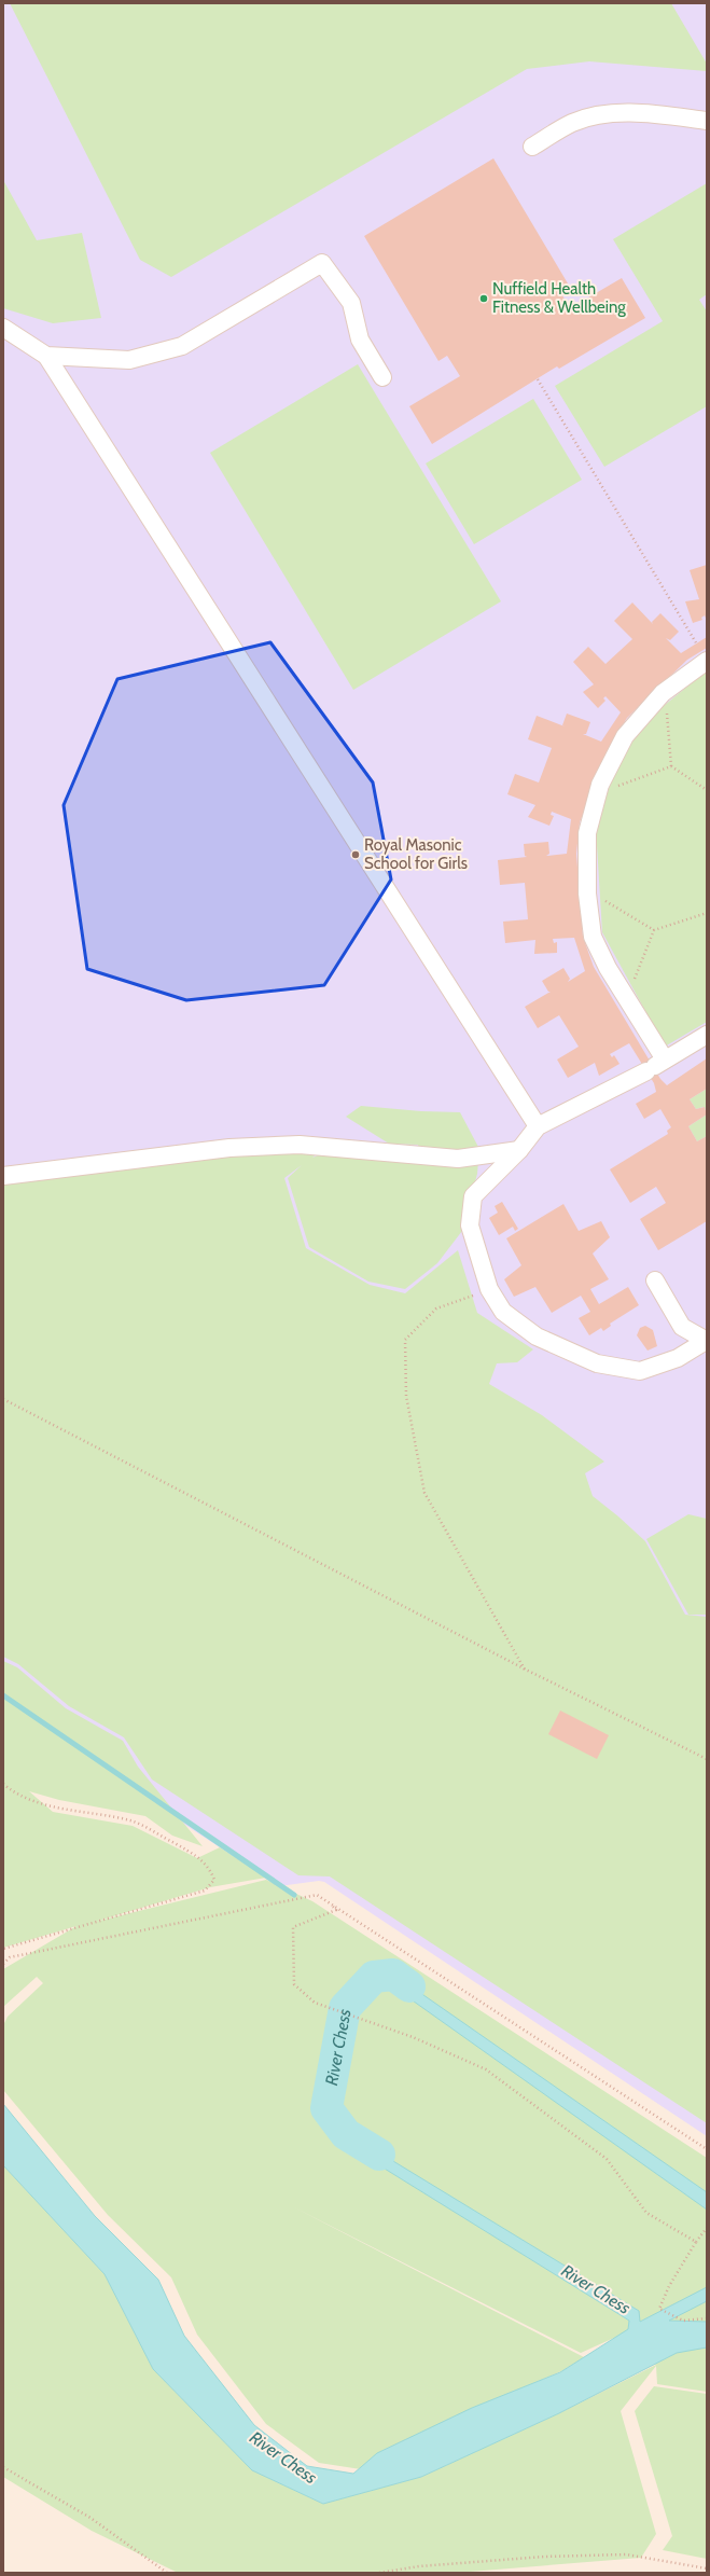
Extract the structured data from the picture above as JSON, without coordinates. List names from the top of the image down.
{
  "water": ["River Chess"],
  "places": ["Nuffield Health Fitness & Wellbeing", "Royal Masonic School for Girls"]
}
